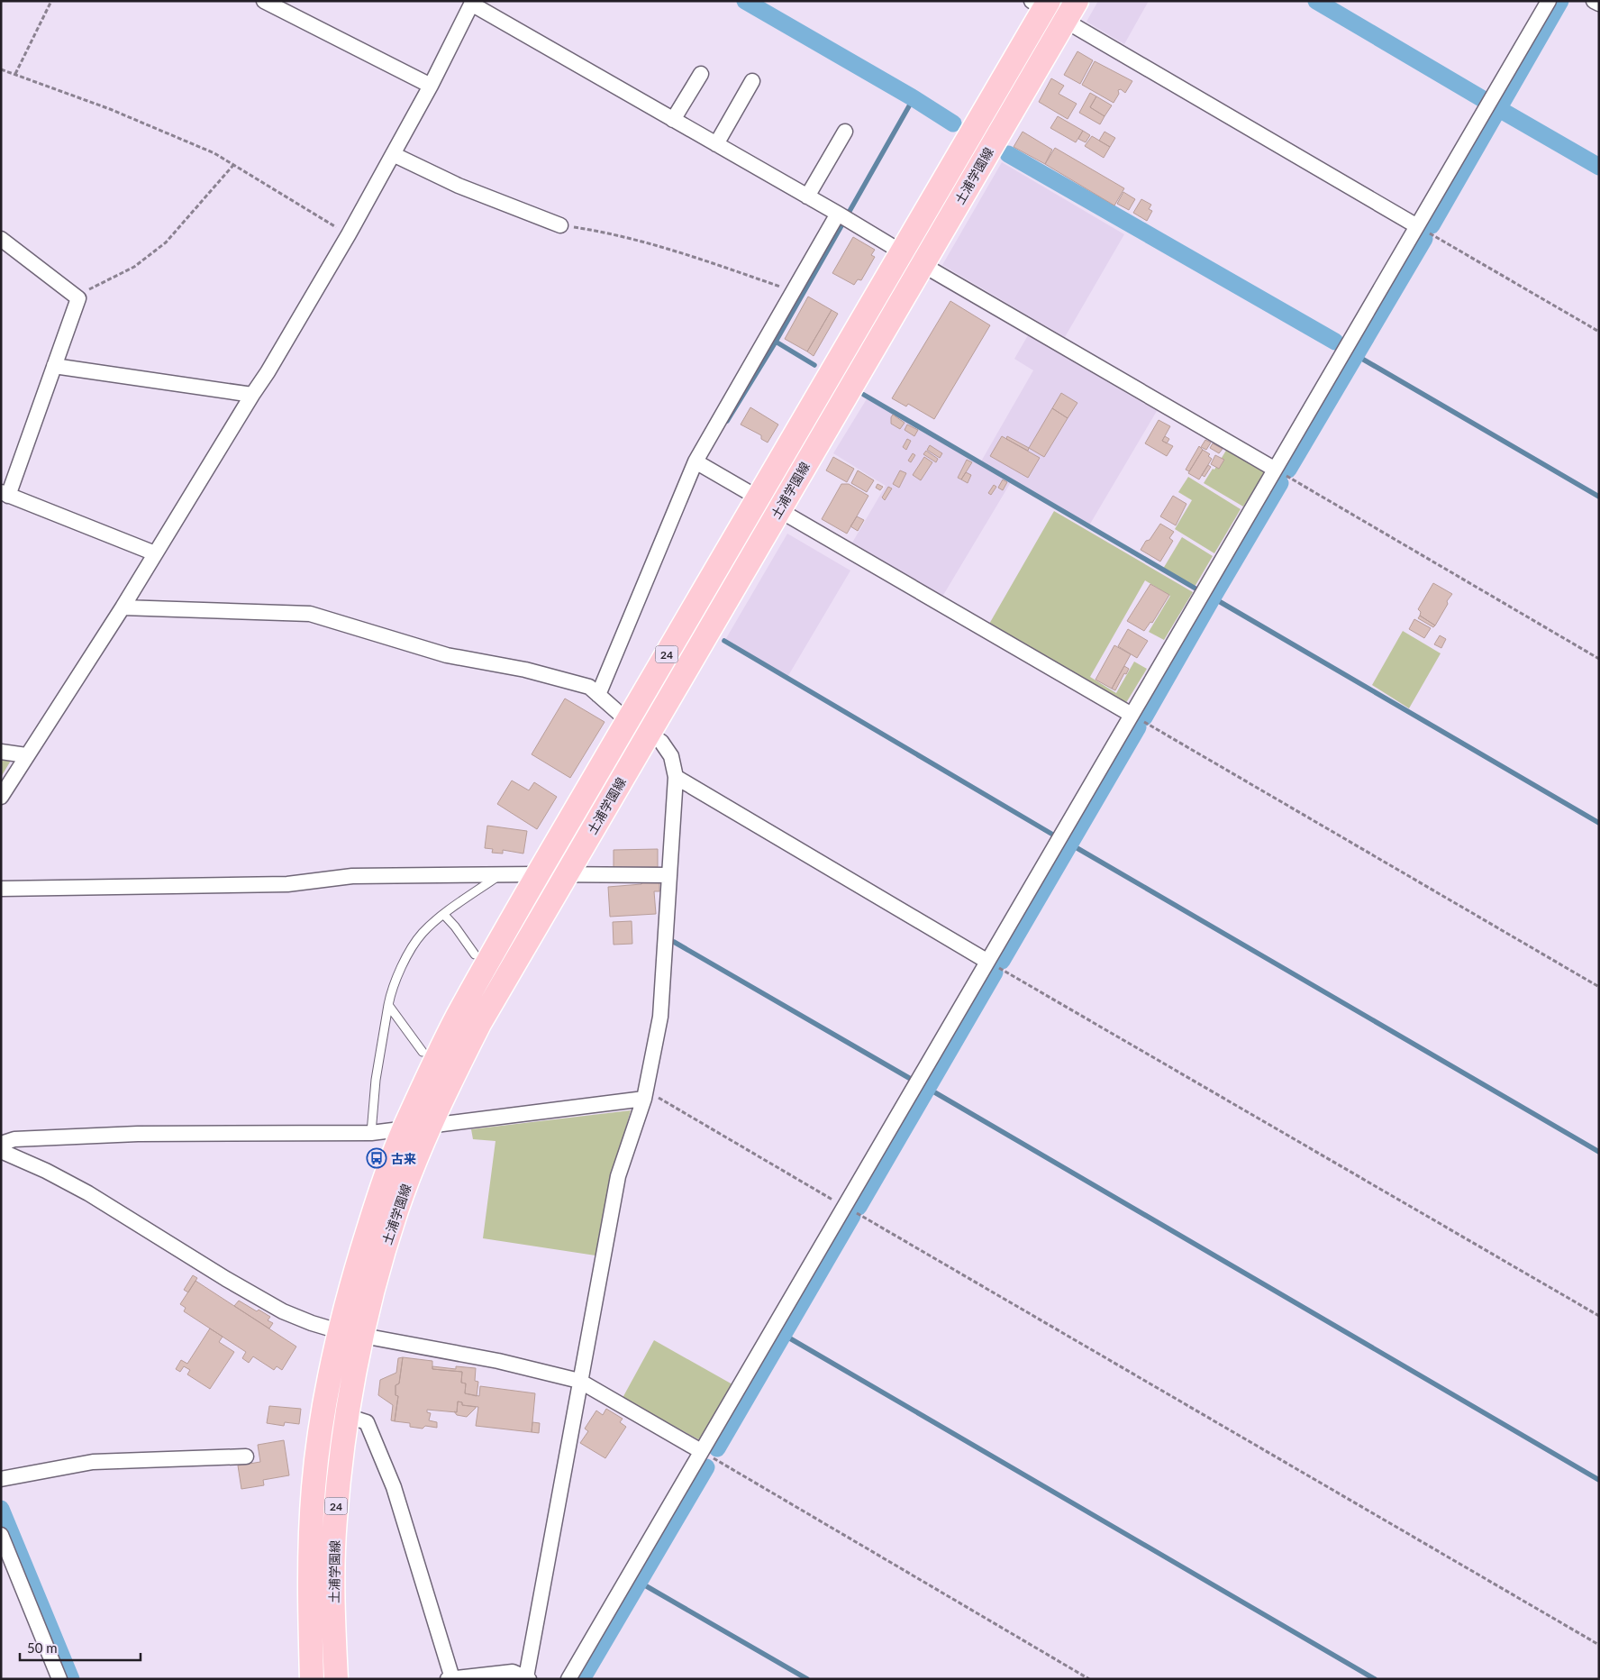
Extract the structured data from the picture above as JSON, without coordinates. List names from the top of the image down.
{
  "streets": {
    "main road": ["土浦学園線", "24"]
  },
  "places": {
    "bus stop": ["古来"]
  },
  "scale_bar": "50 m"
}
